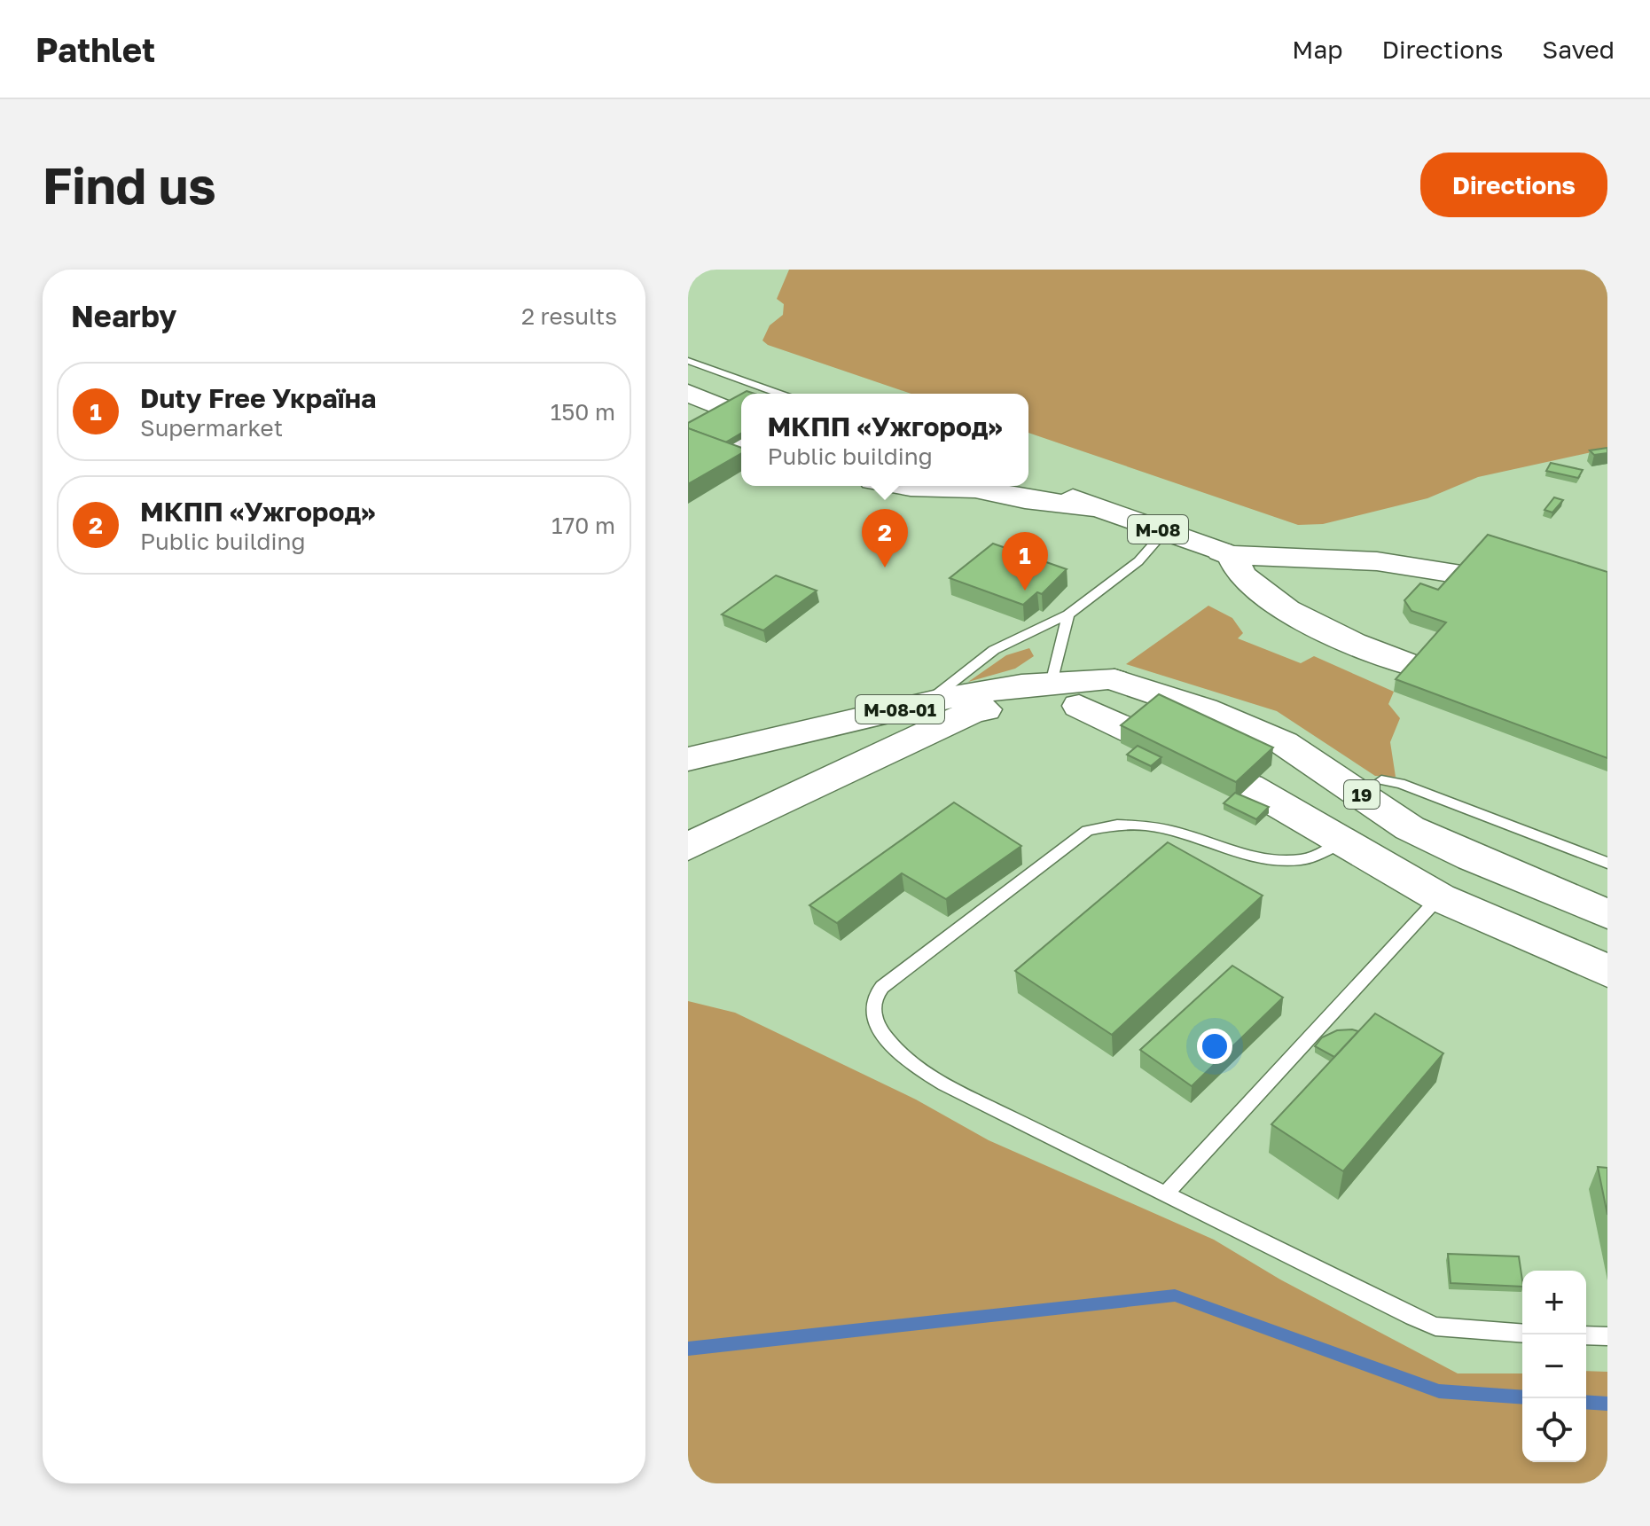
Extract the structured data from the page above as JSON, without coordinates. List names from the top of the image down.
{
  "streets": {
    "main road": ["М-08", "М-08-01", "19"]
  },
  "crossings": [
    ["М-08-01", "19"]
  ],
  "page": {
    "header": "Pathlet",
    "nav": ["Map", "Directions", "Saved"],
    "buttons": "Directions",
    "title": "Find us",
    "heading": ["Nearby", "2 results"],
    "list": [
      {
        "mark": "1",
        "name": "Duty Free Україна",
        "note": "Supermarket",
        "value": "150 m"
      },
      {
        "mark": "2",
        "name": "МКПП «Ужгород»",
        "note": "Public building",
        "value": "170 m"
      }
    ],
    "popup": ["МКПП «Ужгород»", "Public building"],
    "pins": ["2", "1"],
    "map_buttons": ["+", "−"]
  }
}
